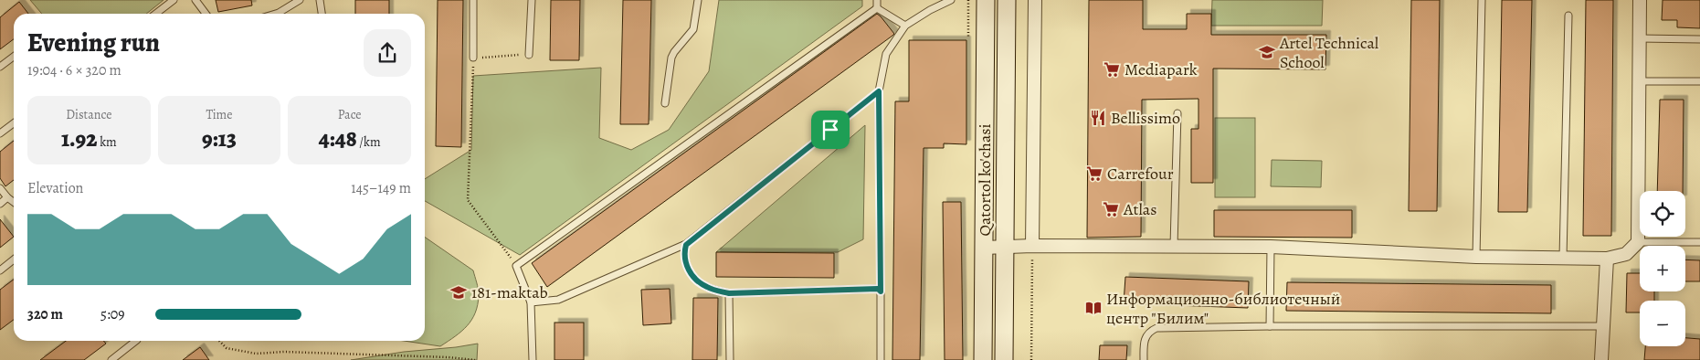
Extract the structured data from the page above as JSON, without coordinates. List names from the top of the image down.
{
  "streets": {
    "main road": ["Qatortol ko'chasi"]
  },
  "places": {
    "school or university": ["Artel Technical School", "181-maktab"],
    "supermarket": ["Mediapark", "Carrefour", "Atlas"],
    "restaurant": ["Bellissimo"],
    "library": ["Информационно-библиотечный центр \"Билим\""]
  },
  "page": {
    "heading": ["Evening run", "19:04 · 6 × 320 m"],
    "stats": [
      ["Distance", "1.92 km"],
      ["Time", "9:13"],
      ["Pace", "4:48 /km"]
    ],
    "chart": ["Elevation", "145–149 m"],
    "map_buttons": ["+", "−"],
    "list": [
      {
        "name": "320 m",
        "note": "5:09"
      }
    ]
  }
}
